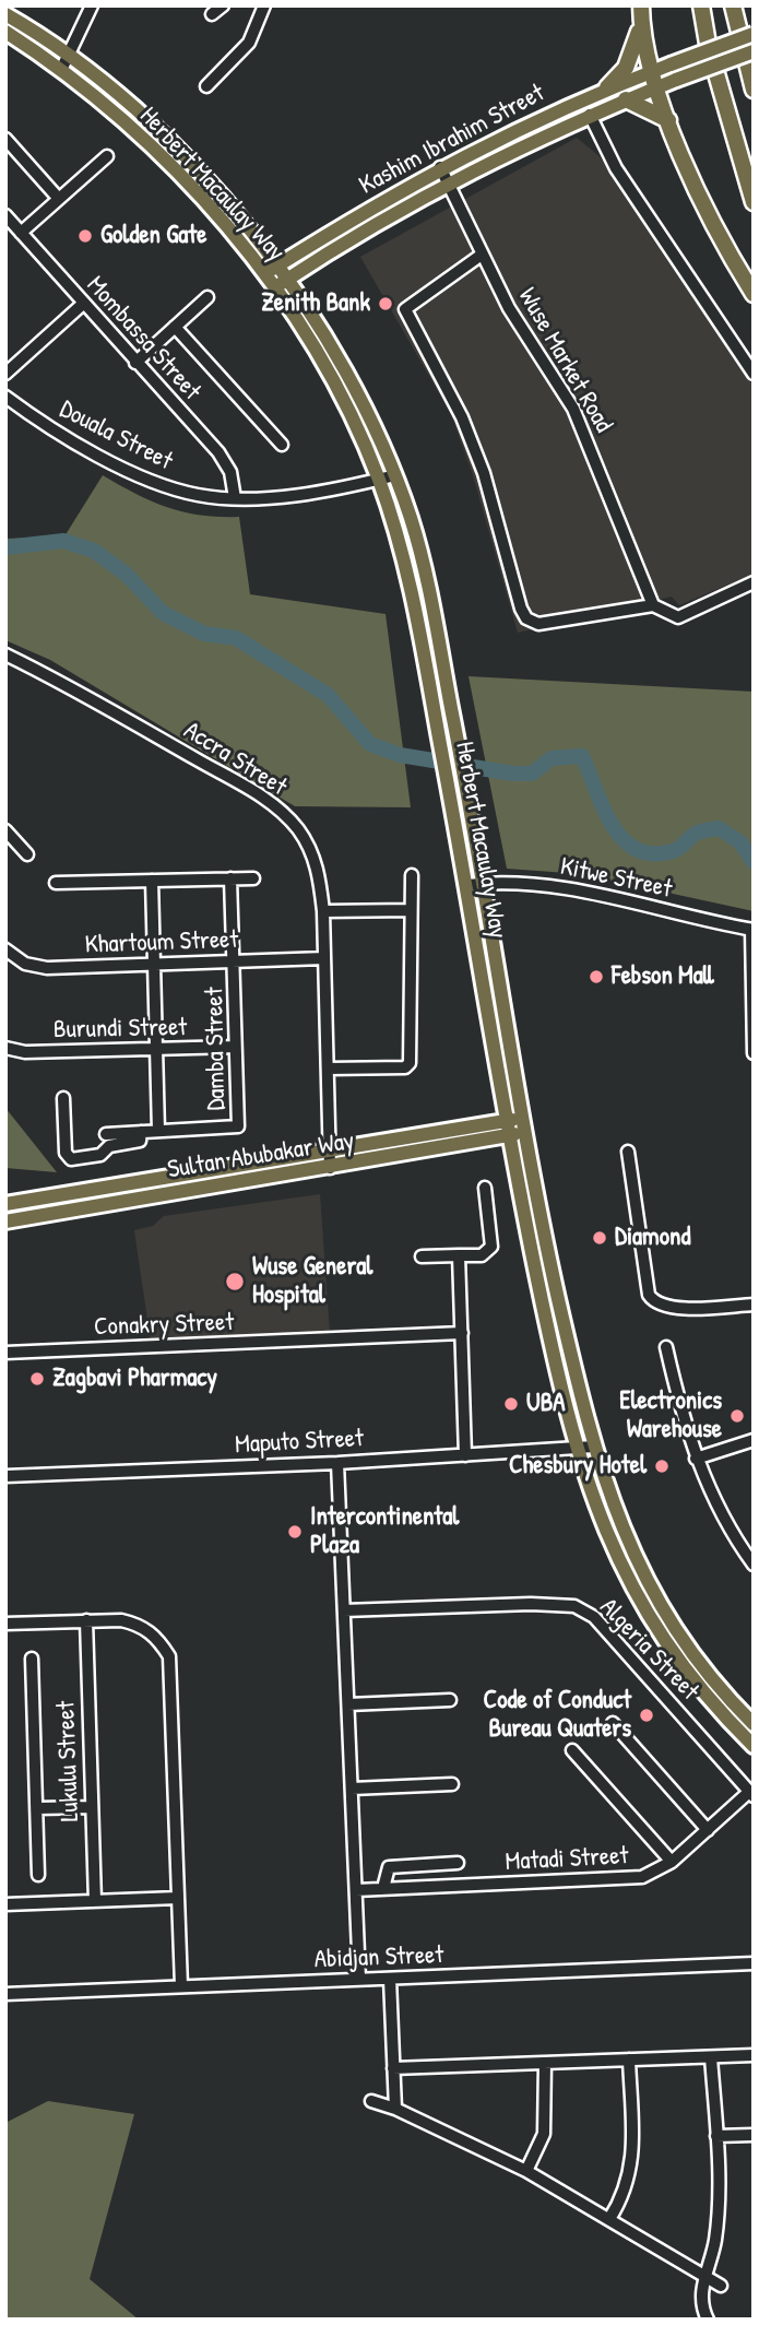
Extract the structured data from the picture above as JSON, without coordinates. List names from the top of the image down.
{
  "streets": {
    "main road": ["Kashim Ibrahim Street", "Herbert Macaulay Way", "Sultan Abubakar Way"],
    "street": [
      "Mombassa Street",
      "Wuse Market Road",
      "Douala Street",
      "Accra Street",
      "Kitwe Street",
      "Khartoum Street",
      "Burundi Street",
      "Damba Street",
      "Conakry Street",
      "Maputo Street",
      "Algeria Street",
      "Lukulu Street",
      "Matadi Street",
      "Abidjan Street"
    ]
  },
  "crossings": [
    ["Kashim Ibrahim Street", "Herbert Macaulay Way"],
    ["Kashim Ibrahim Street", "Wuse Market Road"],
    ["Herbert Macaulay Way", "Douala Street"],
    ["Herbert Macaulay Way", "Kitwe Street"],
    ["Herbert Macaulay Way", "Sultan Abubakar Way"],
    ["Herbert Macaulay Way", "Maputo Street"],
    ["Mombassa Street", "Douala Street"],
    ["Accra Street", "Khartoum Street"],
    ["Accra Street", "Sultan Abubakar Way"],
    ["Khartoum Street", "Damba Street"],
    ["Burundi Street", "Damba Street"],
    ["Algeria Street", "Matadi Street"]
  ],
  "places": [
    "Golden Gate",
    "Zenith Bank",
    "Febson Mall",
    "Diamond",
    "Wuse General Hospital",
    "Zagbavi Pharmacy",
    "UBA",
    "Electronics Warehouse",
    "Chesbury Hotel",
    "Intercontinental Plaza",
    "Code of Conduct Bureau Quaters"
  ]
}
